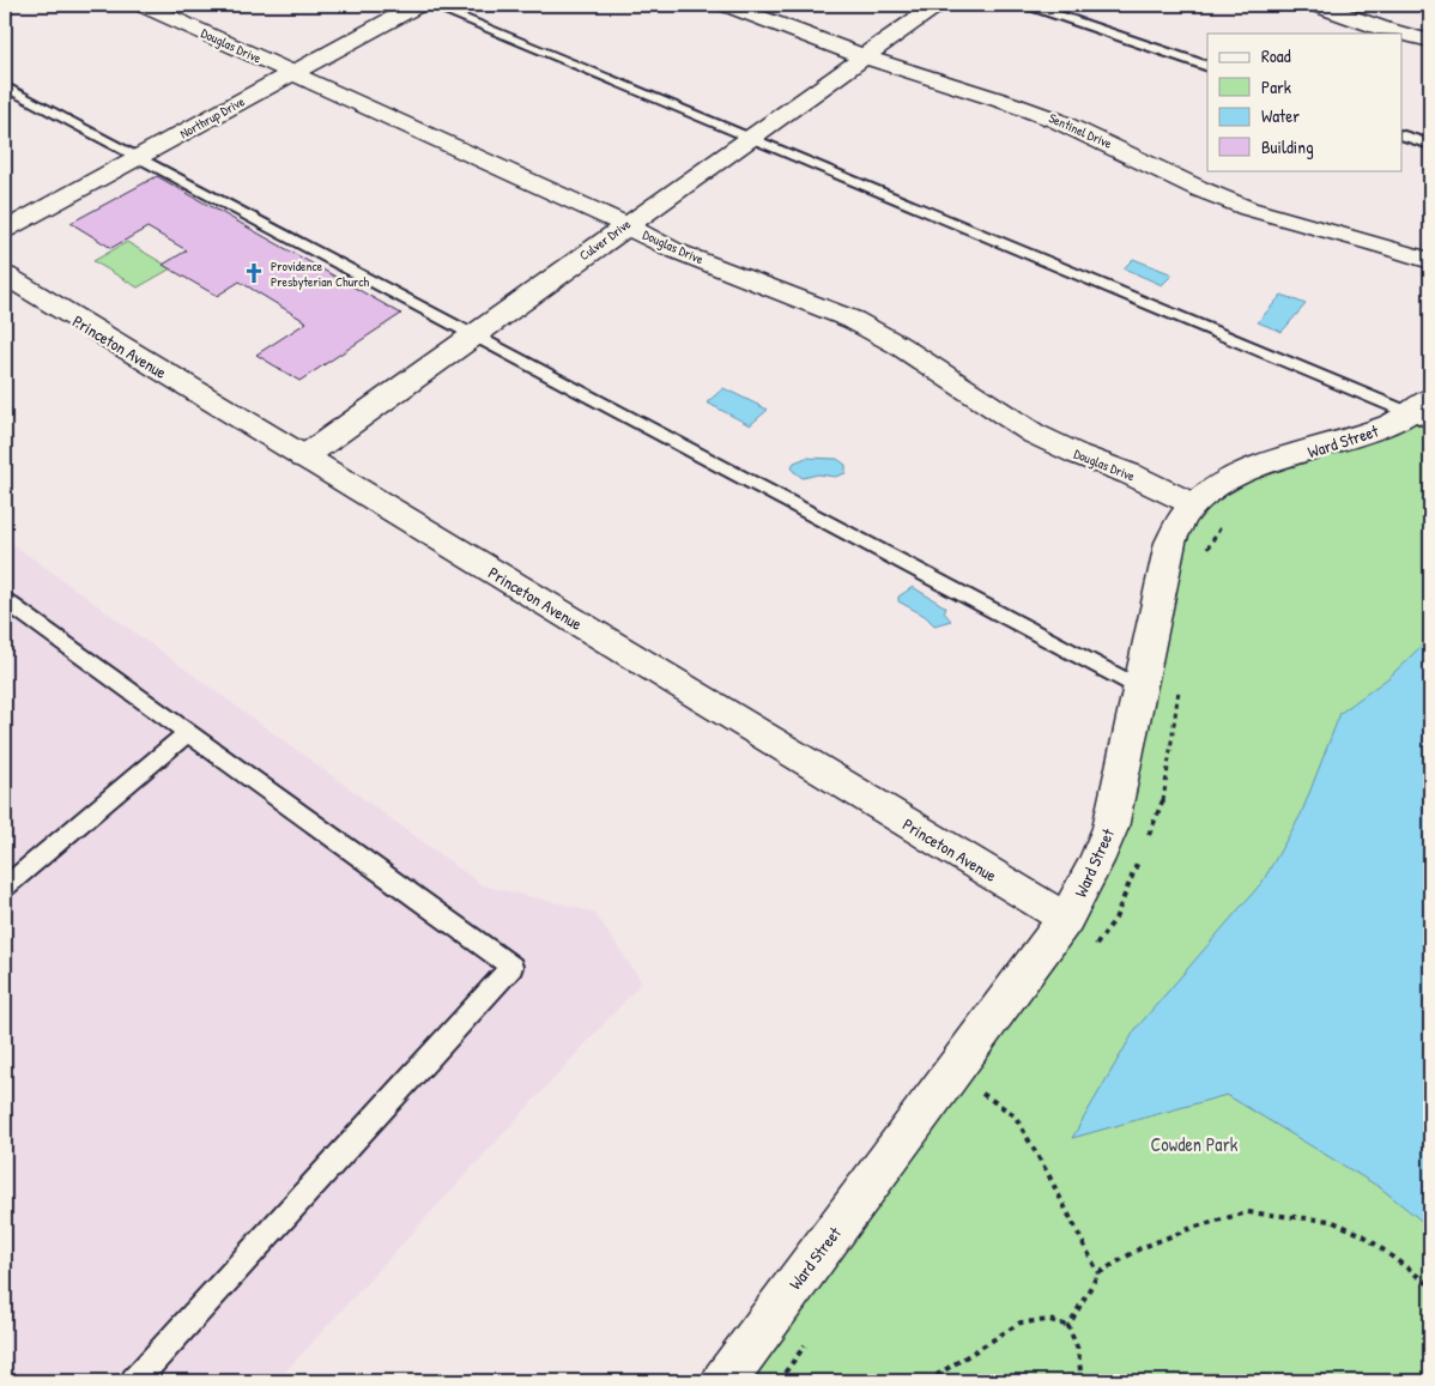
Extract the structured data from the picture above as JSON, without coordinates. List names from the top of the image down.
{
  "streets": {
    "street": [
      "Douglas Drive",
      "Northrup Drive",
      "Sentinel Drive",
      "Culver Drive",
      "Princeton Avenue",
      "Ward Street"
    ]
  },
  "crossings": [
    ["Douglas Drive", "Northrup Drive"],
    ["Douglas Drive", "Culver Drive"],
    ["Douglas Drive", "Ward Street"],
    ["Sentinel Drive", "Culver Drive"],
    ["Culver Drive", "Princeton Avenue"],
    ["Princeton Avenue", "Ward Street"]
  ],
  "parks": ["Cowden Park"],
  "places": {
    "church": ["Providence Presbyterian Church"]
  },
  "legend": [
    "Road",
    "Park",
    "Water",
    "Building"
  ]
}
